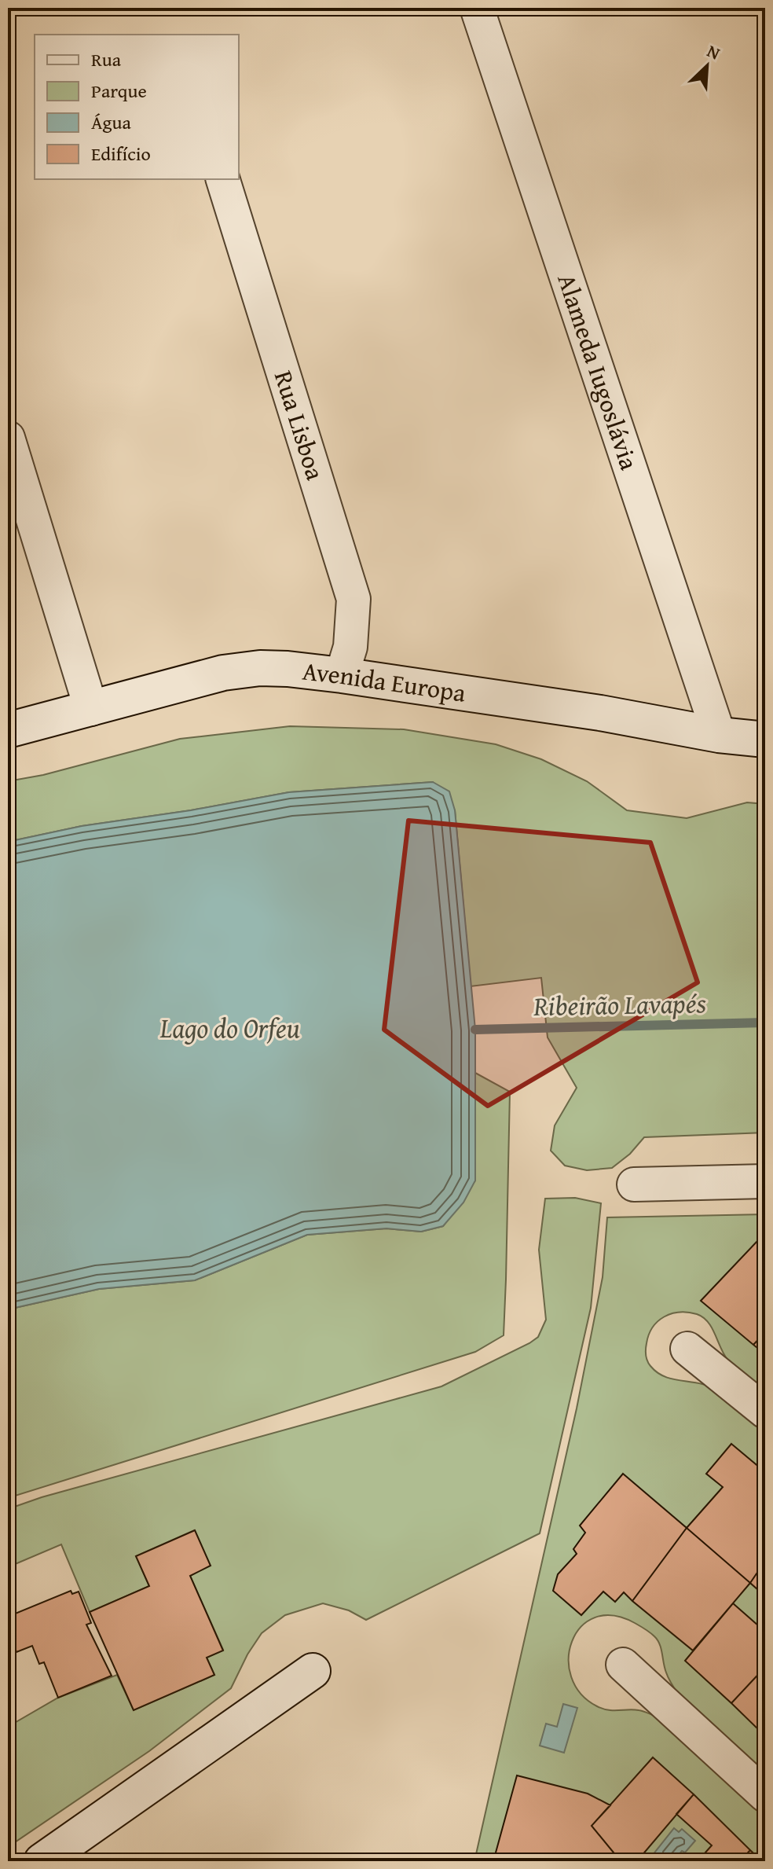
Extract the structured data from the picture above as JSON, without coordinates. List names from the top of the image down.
{
  "streets": {
    "street": ["Alameda Iugoslávia", "Rua Lisboa", "Avenida Europa"]
  },
  "crossings": [
    ["Alameda Iugoslávia", "Avenida Europa"],
    ["Rua Lisboa", "Avenida Europa"]
  ],
  "water": ["Ribeirão Lavapés", "Lago do Orfeu"],
  "legend": [
    "Rua",
    "Parque",
    "Água",
    "Edifício"
  ],
  "north": "top right"
}
